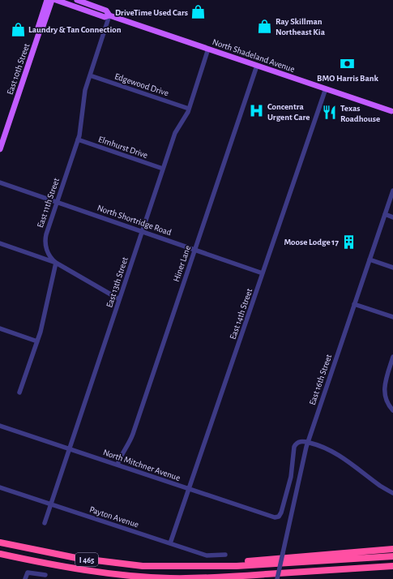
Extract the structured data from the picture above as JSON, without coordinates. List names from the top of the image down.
{
  "streets": {
    "highway": ["I 465"],
    "main road": ["North Shadeland Avenue", "East 10th Street"],
    "street": [
      "Edgewood Drive",
      "Elmhurst Drive",
      "East 11th Street",
      "North Shortridge Road",
      "Hiner Lane",
      "East 13th Street",
      "East 14th Street",
      "East 16th Street",
      "North Mitchner Avenue",
      "Payton Avenue"
    ]
  },
  "crossings": [
    ["North Shadeland Avenue", "East 11th Street"],
    ["North Shadeland Avenue", "Hiner Lane"],
    ["North Shadeland Avenue", "East 13th Street"],
    ["North Shadeland Avenue", "East 14th Street"],
    ["Edgewood Drive", "East 11th Street"],
    ["Edgewood Drive", "East 13th Street"],
    ["Elmhurst Drive", "East 11th Street"],
    ["Elmhurst Drive", "East 13th Street"],
    ["East 11th Street", "North Shortridge Road"],
    ["North Shortridge Road", "Hiner Lane"],
    ["North Shortridge Road", "East 13th Street"],
    ["North Shortridge Road", "East 14th Street"],
    ["Hiner Lane", "North Mitchner Avenue"],
    ["East 13th Street", "North Mitchner Avenue"],
    ["East 13th Street", "Payton Avenue"],
    ["East 14th Street", "North Mitchner Avenue"],
    ["East 14th Street", "Payton Avenue"],
    ["East 16th Street", "North Mitchner Avenue"]
  ],
  "places": {
    "shop": ["DriveTime Used Cars", "Ray Skillman Northeast Kia", "Laundry & Tan Connection"],
    "bank": ["BMO Harris Bank"],
    "hospital": ["Concentra Urgent Care"],
    "restaurant": ["Texas Roadhouse"],
    "building": ["Moose Lodge 17"]
  }
}
